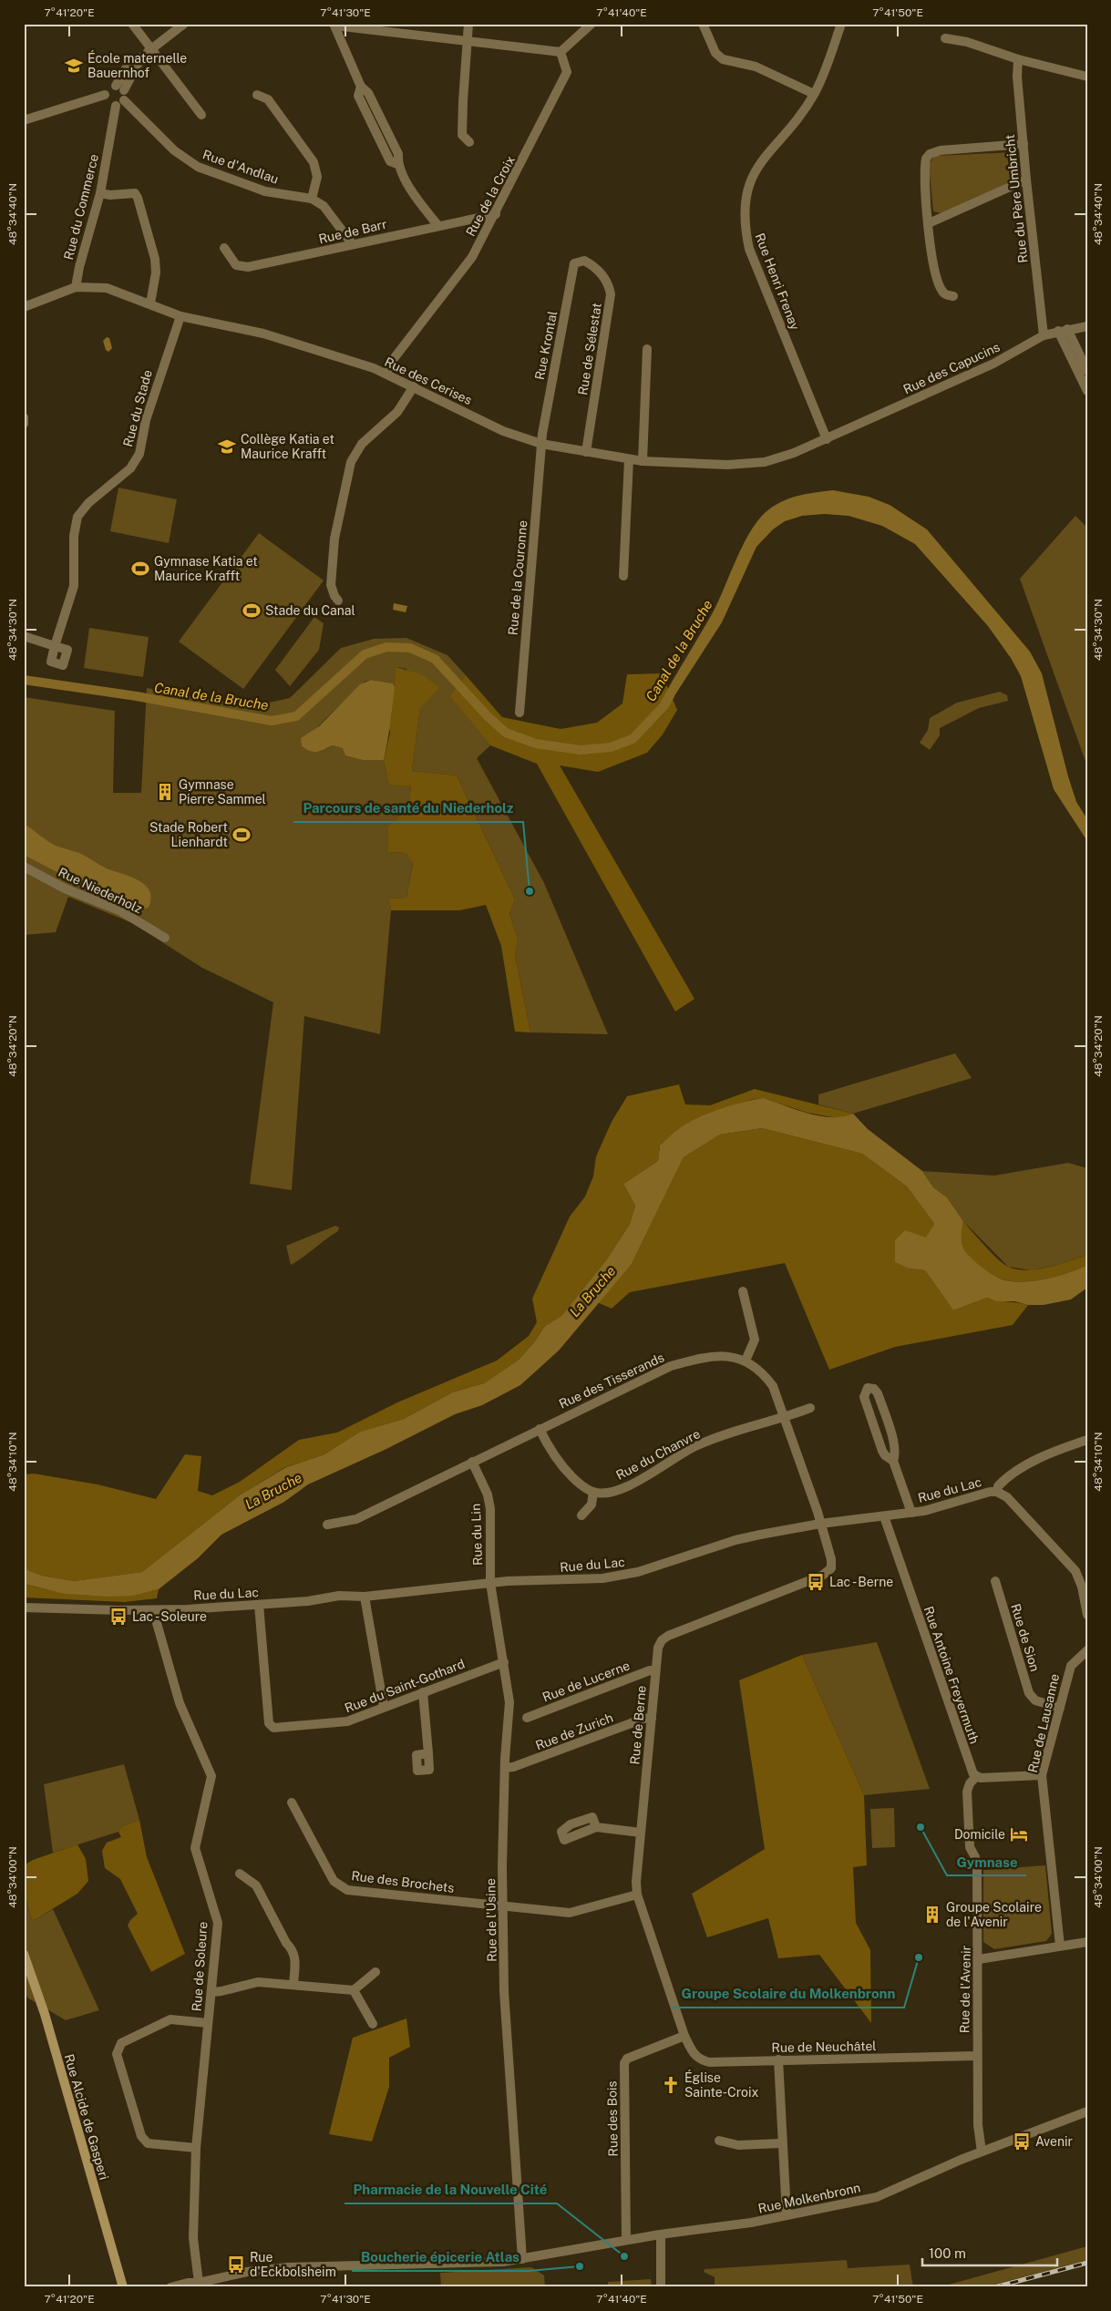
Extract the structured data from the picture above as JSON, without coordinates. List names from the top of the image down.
{
  "streets": {
    "main road": ["Rue Alcide de Gasperi"],
    "street": [
      "Rue d'Andlau",
      "Rue de la Croix",
      "Rue du Père Umbricht",
      "Rue du Commerce",
      "Rue de Barr",
      "Rue Henri Frenay",
      "Rue Krontal",
      "Rue de Sélestat",
      "Rue des Capucins",
      "Rue des Cerises",
      "Rue du Stade",
      "Rue de la Couronne",
      "Rue Niederholz",
      "Rue des Tisserands",
      "Rue du Chanvre",
      "Rue du Lac",
      "Rue du Lin",
      "Rue de Sion",
      "Rue Antoine Freyermuth",
      "Rue de Lucerne",
      "Rue du Saint-Gothard",
      "Rue de Lausanne",
      "Rue de Berne",
      "Rue de Zurich",
      "Rue des Brochets",
      "Rue de l'Usine",
      "Rue de Soleure",
      "Rue de l'Avenir",
      "Rue de Neuchâtel",
      "Rue des Bois",
      "Rue Molkenbronn"
    ]
  },
  "crossings": [
    ["Rue d'Andlau", "Rue du Commerce"],
    ["Rue de la Croix", "Rue de Barr"],
    ["Rue de la Croix", "Rue des Cerises"],
    ["Rue du Père Umbricht", "Rue des Capucins"],
    ["Rue du Commerce", "Rue des Cerises"],
    ["Rue Henri Frenay", "Rue des Capucins"],
    ["Rue Henri Frenay", "Rue des Cerises"],
    ["Rue Krontal", "Rue de Sélestat"],
    ["Rue Krontal", "Rue des Cerises"],
    ["Rue Krontal", "Rue de la Couronne"],
    ["Rue de Sélestat", "Rue des Cerises"],
    ["Rue des Capucins", "Rue des Cerises"],
    ["Rue des Cerises", "Rue du Stade"],
    ["Rue des Cerises", "Rue de la Couronne"],
    ["Rue des Tisserands", "Rue du Chanvre"],
    ["Rue des Tisserands", "Rue du Lac"],
    ["Rue des Tisserands", "Rue du Lin"],
    ["Rue des Tisserands", "Rue de Berne"],
    ["Rue du Lac", "Rue du Lin"],
    ["Rue du Lac", "Rue Antoine Freyermuth"],
    ["Rue du Lac", "Rue du Saint-Gothard"],
    ["Rue du Lac", "Rue de Berne"],
    ["Rue du Lac", "Rue de l'Usine"],
    ["Rue du Lac", "Rue de Soleure"],
    ["Rue du Lin", "Rue de l'Usine"],
    ["Rue de Sion", "Rue de Lausanne"],
    ["Rue Antoine Freyermuth", "Rue de l'Avenir"],
    ["Rue de Lucerne", "Rue de Berne"],
    ["Rue du Saint-Gothard", "Rue de l'Usine"],
    ["Rue de Berne", "Rue de Zurich"],
    ["Rue de Berne", "Rue des Brochets"],
    ["Rue de Berne", "Rue de Neuchâtel"],
    ["Rue de Berne", "Rue des Bois"],
    ["Rue de Zurich", "Rue de l'Usine"],
    ["Rue des Brochets", "Rue de l'Usine"],
    ["Rue de l'Usine", "Rue Molkenbronn"],
    ["Rue de Soleure", "Rue Molkenbronn"],
    ["Rue de l'Avenir", "Rue de Neuchâtel"],
    ["Rue de l'Avenir", "Rue Molkenbronn"],
    ["Rue de Neuchâtel", "Rue des Bois"],
    ["Rue des Bois", "Rue Molkenbronn"]
  ],
  "water": ["Canal de la Bruche", "La Bruche"],
  "places": {
    "school or university": ["École maternelle Bauernhof", "Collège Katia et Maurice Krafft"],
    "sports": ["Gymnase Katia et Maurice Krafft", "Stade du Canal", "Stade Robert Lienhardt"],
    "building": ["Gymnase Pierre Sammel", "Groupe Scolaire de l'Avenir"],
    "other": [
      "Parcours de santé du Niederholz",
      "Gymnase",
      "Groupe Scolaire du Molkenbronn",
      "Pharmacie de la Nouvelle Cité",
      "Boucherie épicerie Atlas"
    ],
    "bus stop": [
      "Lac - Berne",
      "Lac - Soleure",
      "Avenir",
      "Rue d'Eckbolsheim"
    ],
    "hotel": ["Domicile"],
    "church": ["Église Sainte-Croix"]
  },
  "scale_bar": "100 m",
  "coordinates": [
    "7°41'20\"E",
    "7°41'30\"E",
    "7°41'40\"E",
    "7°41'50\"E",
    "48°34'40\"N",
    "48°34'30\"N",
    "48°34'20\"N",
    "48°34'10\"N",
    "48°34'00\"N"
  ]
}
